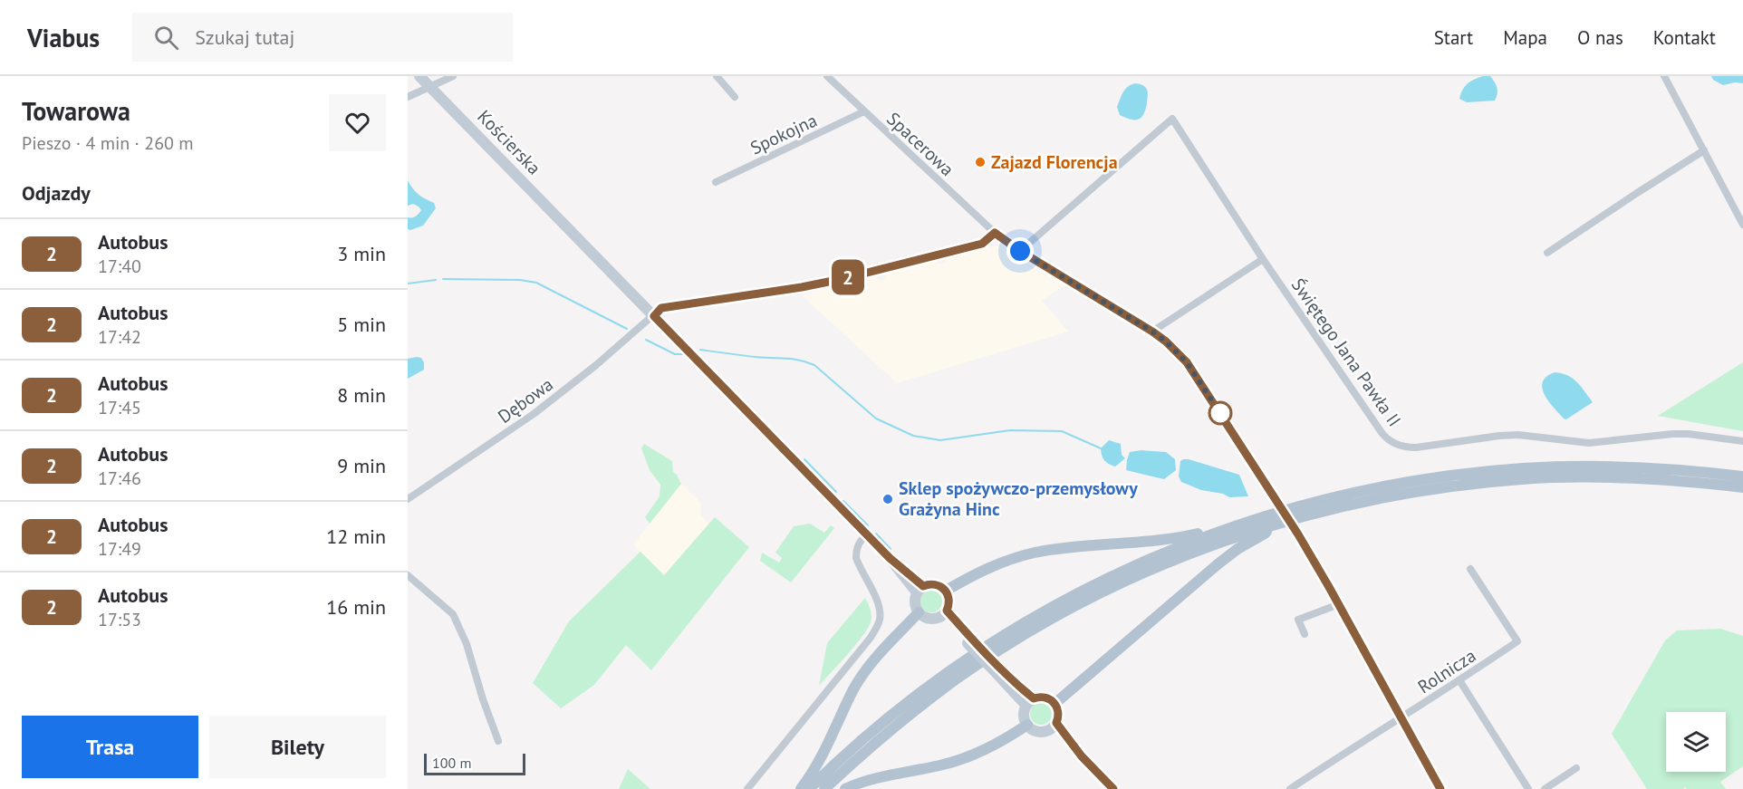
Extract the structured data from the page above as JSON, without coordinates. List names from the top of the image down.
{
  "streets": {
    "main road": ["Kościerska"],
    "street": [
      "Spokojna",
      "Spacerowa",
      "Świętego Jana Pawła II",
      "Dębowa",
      "Rolnicza"
    ]
  },
  "crossings": [
    ["Spokojna", "Spacerowa"],
    ["Kościerska", "Dębowa"],
    ["Spacerowa", "Świętego Jana Pawła II"],
    ["Spacerowa", "Dębowa"],
    ["Spacerowa", "Rolnicza"]
  ],
  "places": ["Zajazd Florencja", "Sklep spożywczo-przemysłowy Grażyna Hinc"],
  "lines": ["bus line 2"],
  "scale_bar": "100 m",
  "page": {
    "header": "Viabus",
    "search": "Szukaj tutaj",
    "nav": [
      "Start",
      "Mapa",
      "O nas",
      "Kontakt"
    ],
    "heading": [
      ["Towarowa", "Pieszo · 4 min · 260 m"],
      "Odjazdy"
    ],
    "on_map": "2",
    "list": [
      {
        "mark": "2",
        "name": "Autobus",
        "note": "17:40",
        "value": "3 min"
      },
      {
        "mark": "2",
        "name": "Autobus",
        "note": "17:42",
        "value": "5 min"
      },
      {
        "mark": "2",
        "name": "Autobus",
        "note": "17:45",
        "value": "8 min"
      },
      {
        "mark": "2",
        "name": "Autobus",
        "note": "17:46",
        "value": "9 min"
      },
      {
        "mark": "2",
        "name": "Autobus",
        "note": "17:49",
        "value": "12 min"
      },
      {
        "mark": "2",
        "name": "Autobus",
        "note": "17:53",
        "value": "16 min"
      }
    ],
    "buttons": ["Trasa", "Bilety"],
    "scale": "100 m"
  }
}
